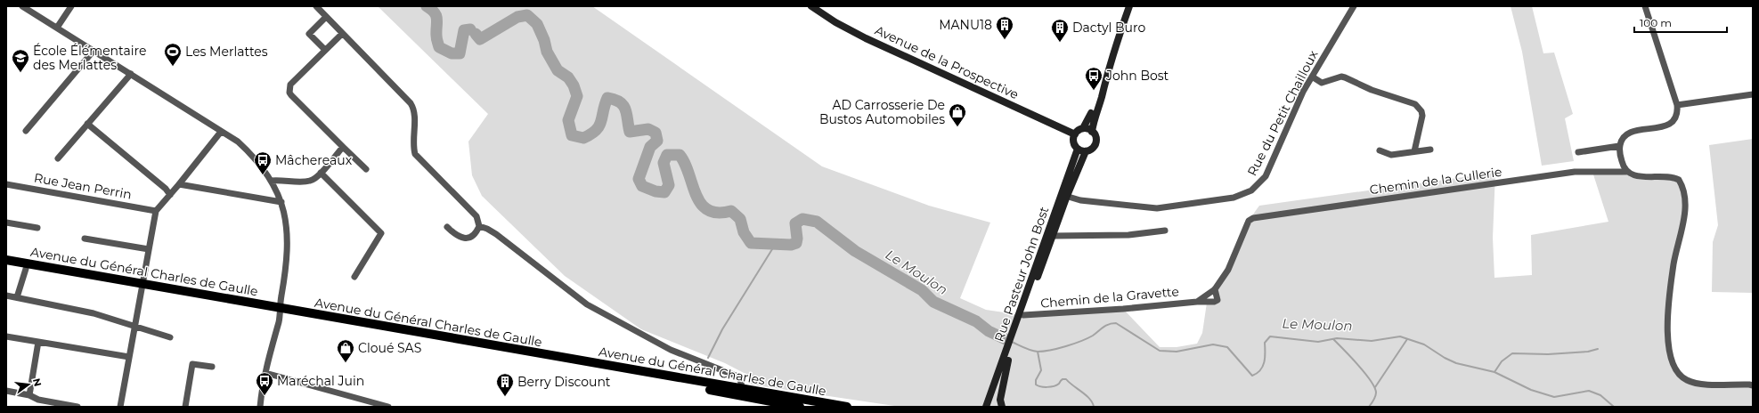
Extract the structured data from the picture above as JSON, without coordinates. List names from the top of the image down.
{
  "streets": {
    "main road": ["Avenue de la Prospective", "Avenue du Général Charles de Gaulle", "Rue Pasteur John Bost"],
    "street": [
      "Rue du Petit Chailloux",
      "Chemin de la Cullerie",
      "Rue Jean Perrin",
      "Chemin de la Gravette"
    ]
  },
  "crossings": [
    ["Avenue de la Prospective", "Rue Pasteur John Bost"],
    ["Rue du Petit Chailloux", "Rue Pasteur John Bost"],
    ["Chemin de la Cullerie", "Chemin de la Gravette"],
    ["Rue Pasteur John Bost", "Chemin de la Gravette"]
  ],
  "water": ["Le Moulon"],
  "places": {
    "building": ["MANU18", "Dactyl Buro", "Berry Discount"],
    "sports": ["Les Merlattes"],
    "school or university": ["École Élémentaire des Merlattes"],
    "bus stop": ["John Bost", "Mâchereaux", "Maréchal Juin"],
    "shop": ["AD Carrosserie De Bustos Automobiles", "Cloué SAS"]
  },
  "scale_bar": "100 m",
  "north": "right"
}
